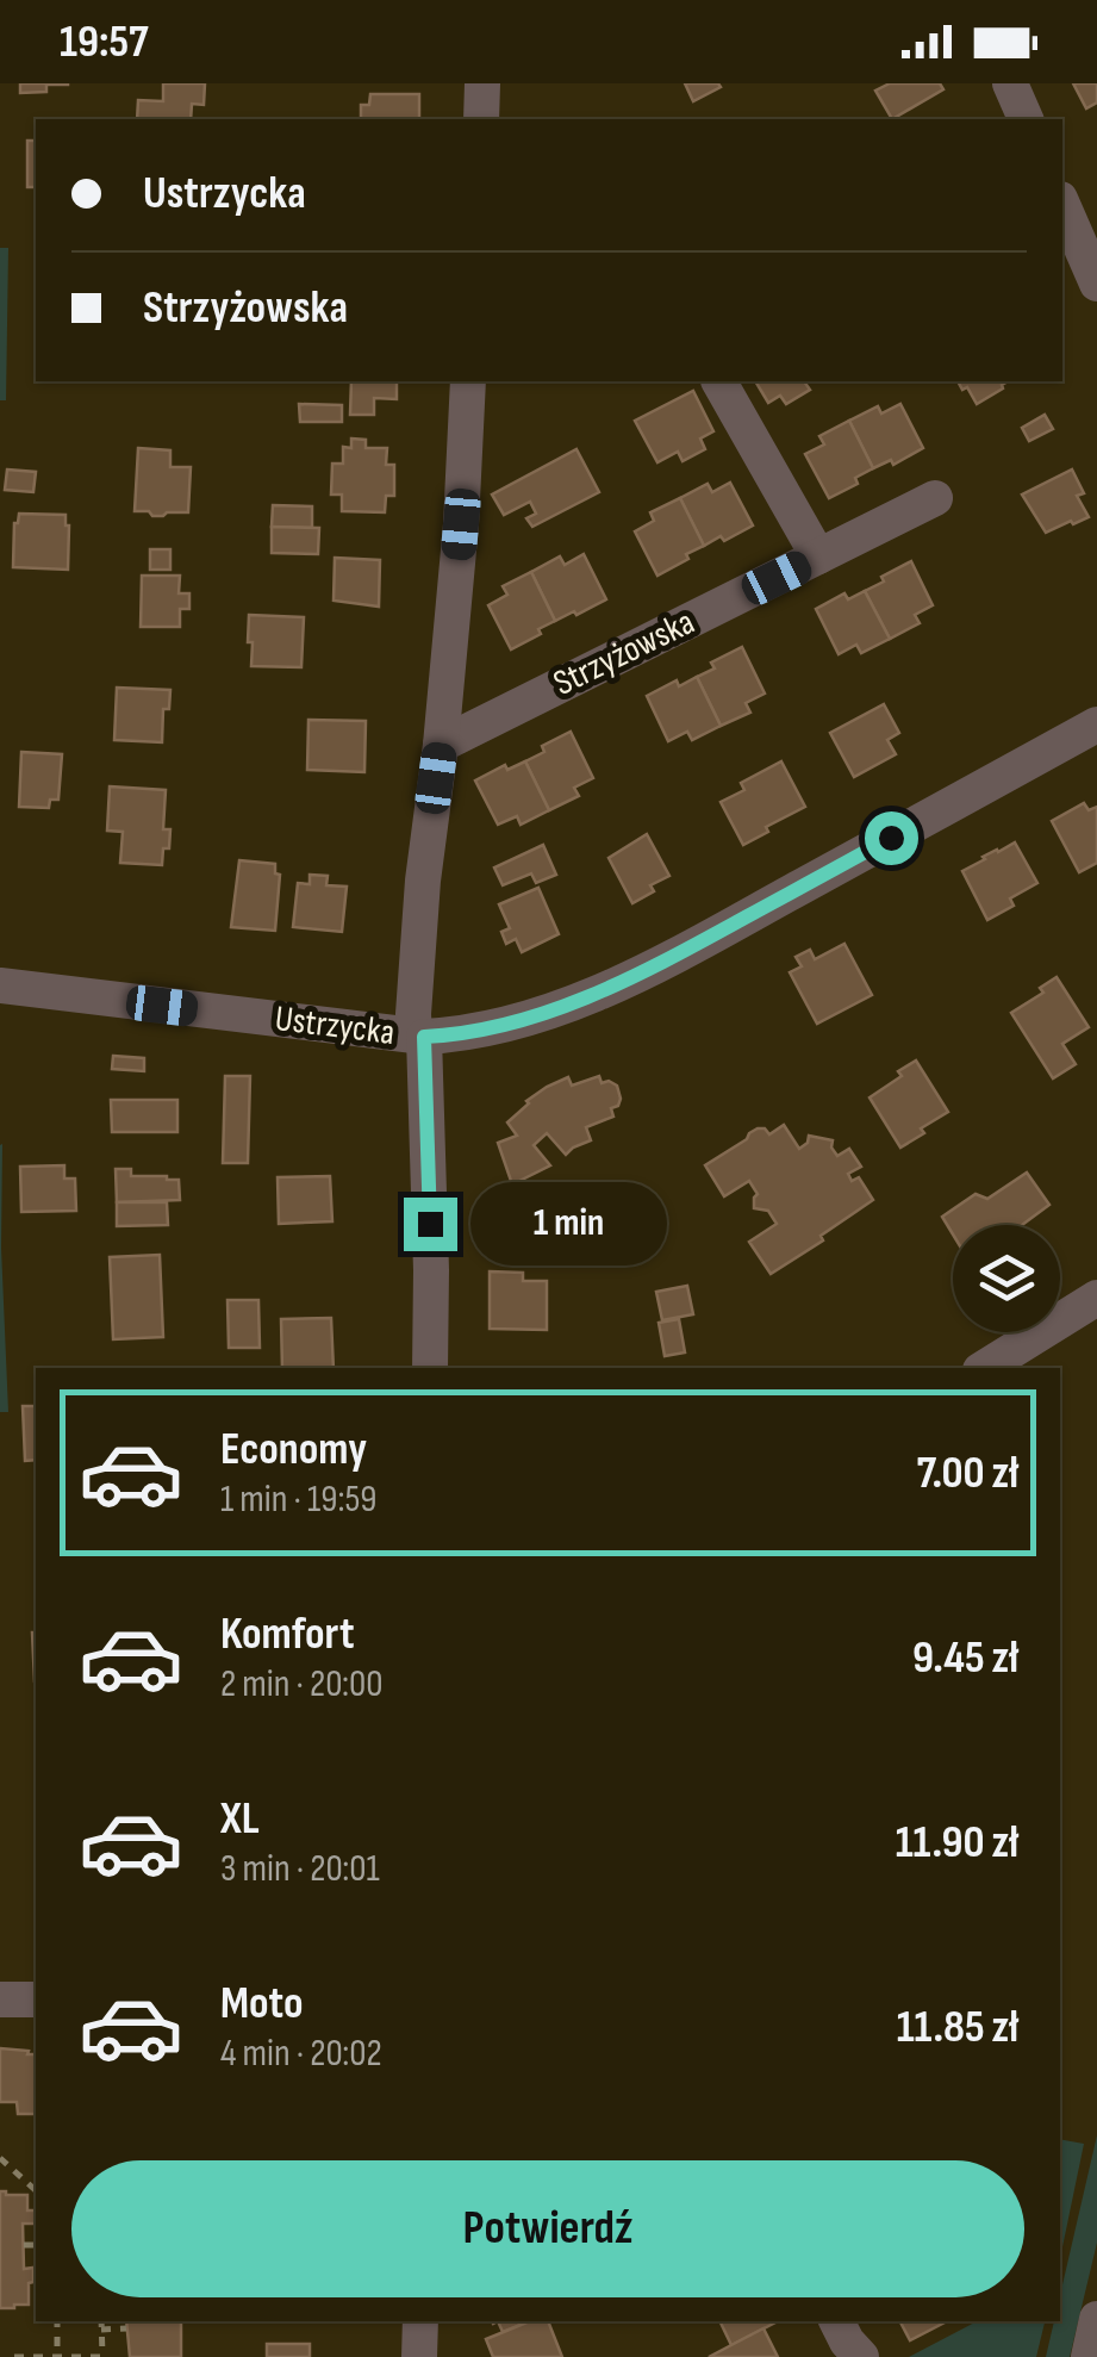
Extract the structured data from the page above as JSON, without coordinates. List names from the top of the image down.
{
  "streets": {
    "street": ["Strzyżowska", "Ustrzycka"]
  },
  "page": {
    "status": "19:57",
    "banner": ["Ustrzycka", "Strzyżowska"],
    "bubble": "1 min",
    "list": [
      {
        "name": "Economy",
        "note": "1 min · 19:59",
        "value": "7.00 zł"
      },
      {
        "name": "Komfort",
        "note": "2 min · 20:00",
        "value": "9.45 zł"
      },
      {
        "name": "XL",
        "note": "3 min · 20:01",
        "value": "11.90 zł"
      },
      {
        "name": "Moto",
        "note": "4 min · 20:02",
        "value": "11.85 zł"
      }
    ],
    "buttons": "Potwierdź"
  }
}
